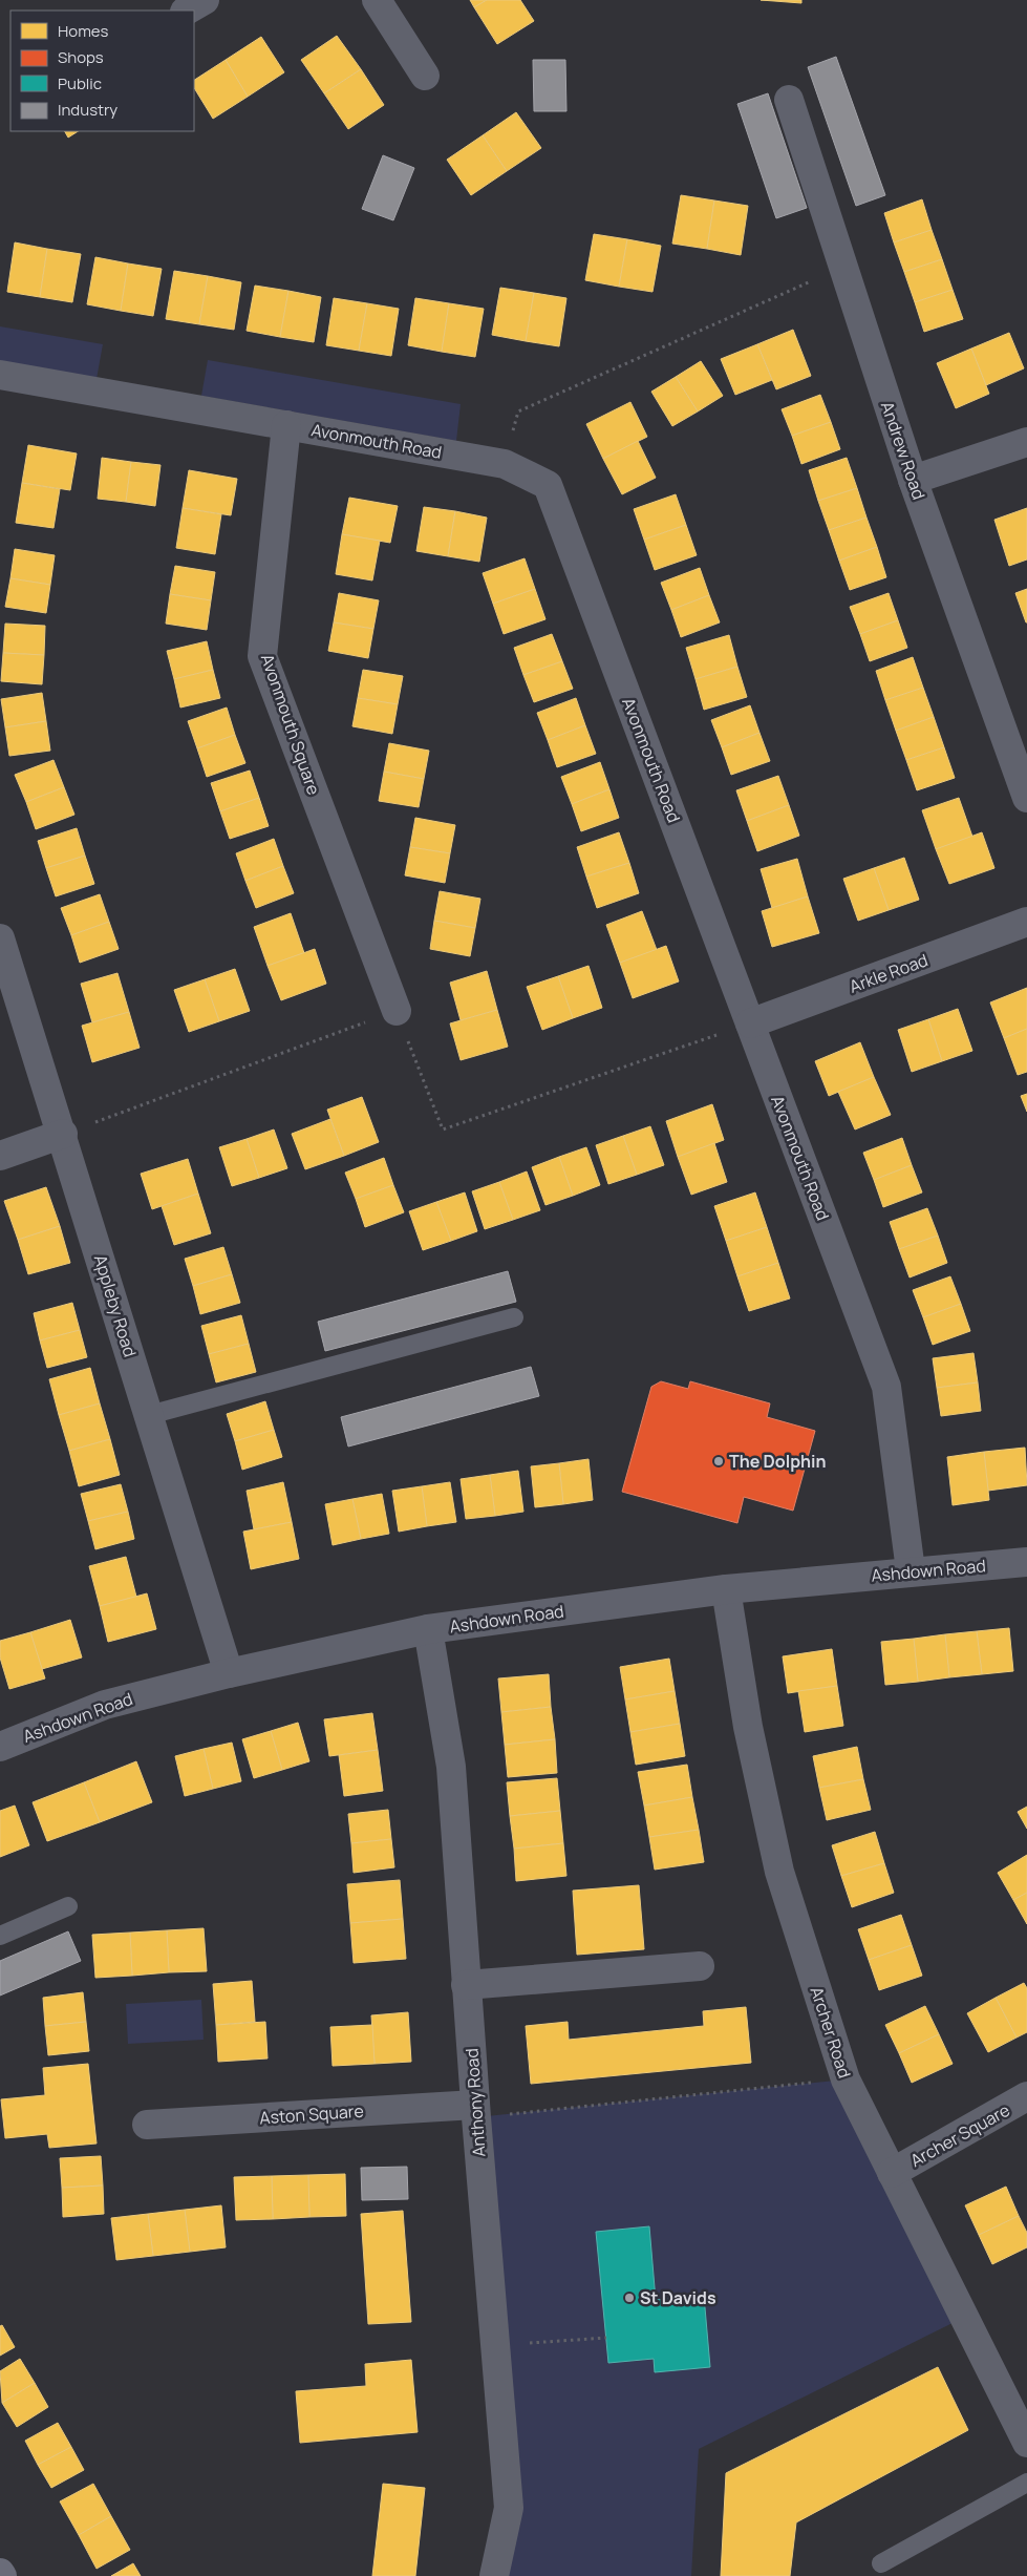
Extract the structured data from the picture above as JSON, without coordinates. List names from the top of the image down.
{
  "streets": {
    "street": [
      "Avonmouth Road",
      "Andrew Road",
      "Avonmouth Square",
      "Arkle Road",
      "Appleby Road",
      "Ashdown Road",
      "Archer Road",
      "Anthony Road",
      "Aston Square",
      "Archer Square"
    ]
  },
  "crossings": [
    ["Avonmouth Road", "Avonmouth Square"],
    ["Avonmouth Road", "Arkle Road"],
    ["Avonmouth Road", "Ashdown Road"],
    ["Appleby Road", "Ashdown Road"],
    ["Ashdown Road", "Archer Road"],
    ["Ashdown Road", "Anthony Road"],
    ["Archer Road", "Archer Square"],
    ["Anthony Road", "Aston Square"]
  ],
  "places": ["The Dolphin", "St Davids"],
  "legend": [
    "Homes",
    "Shops",
    "Public",
    "Industry"
  ]
}
